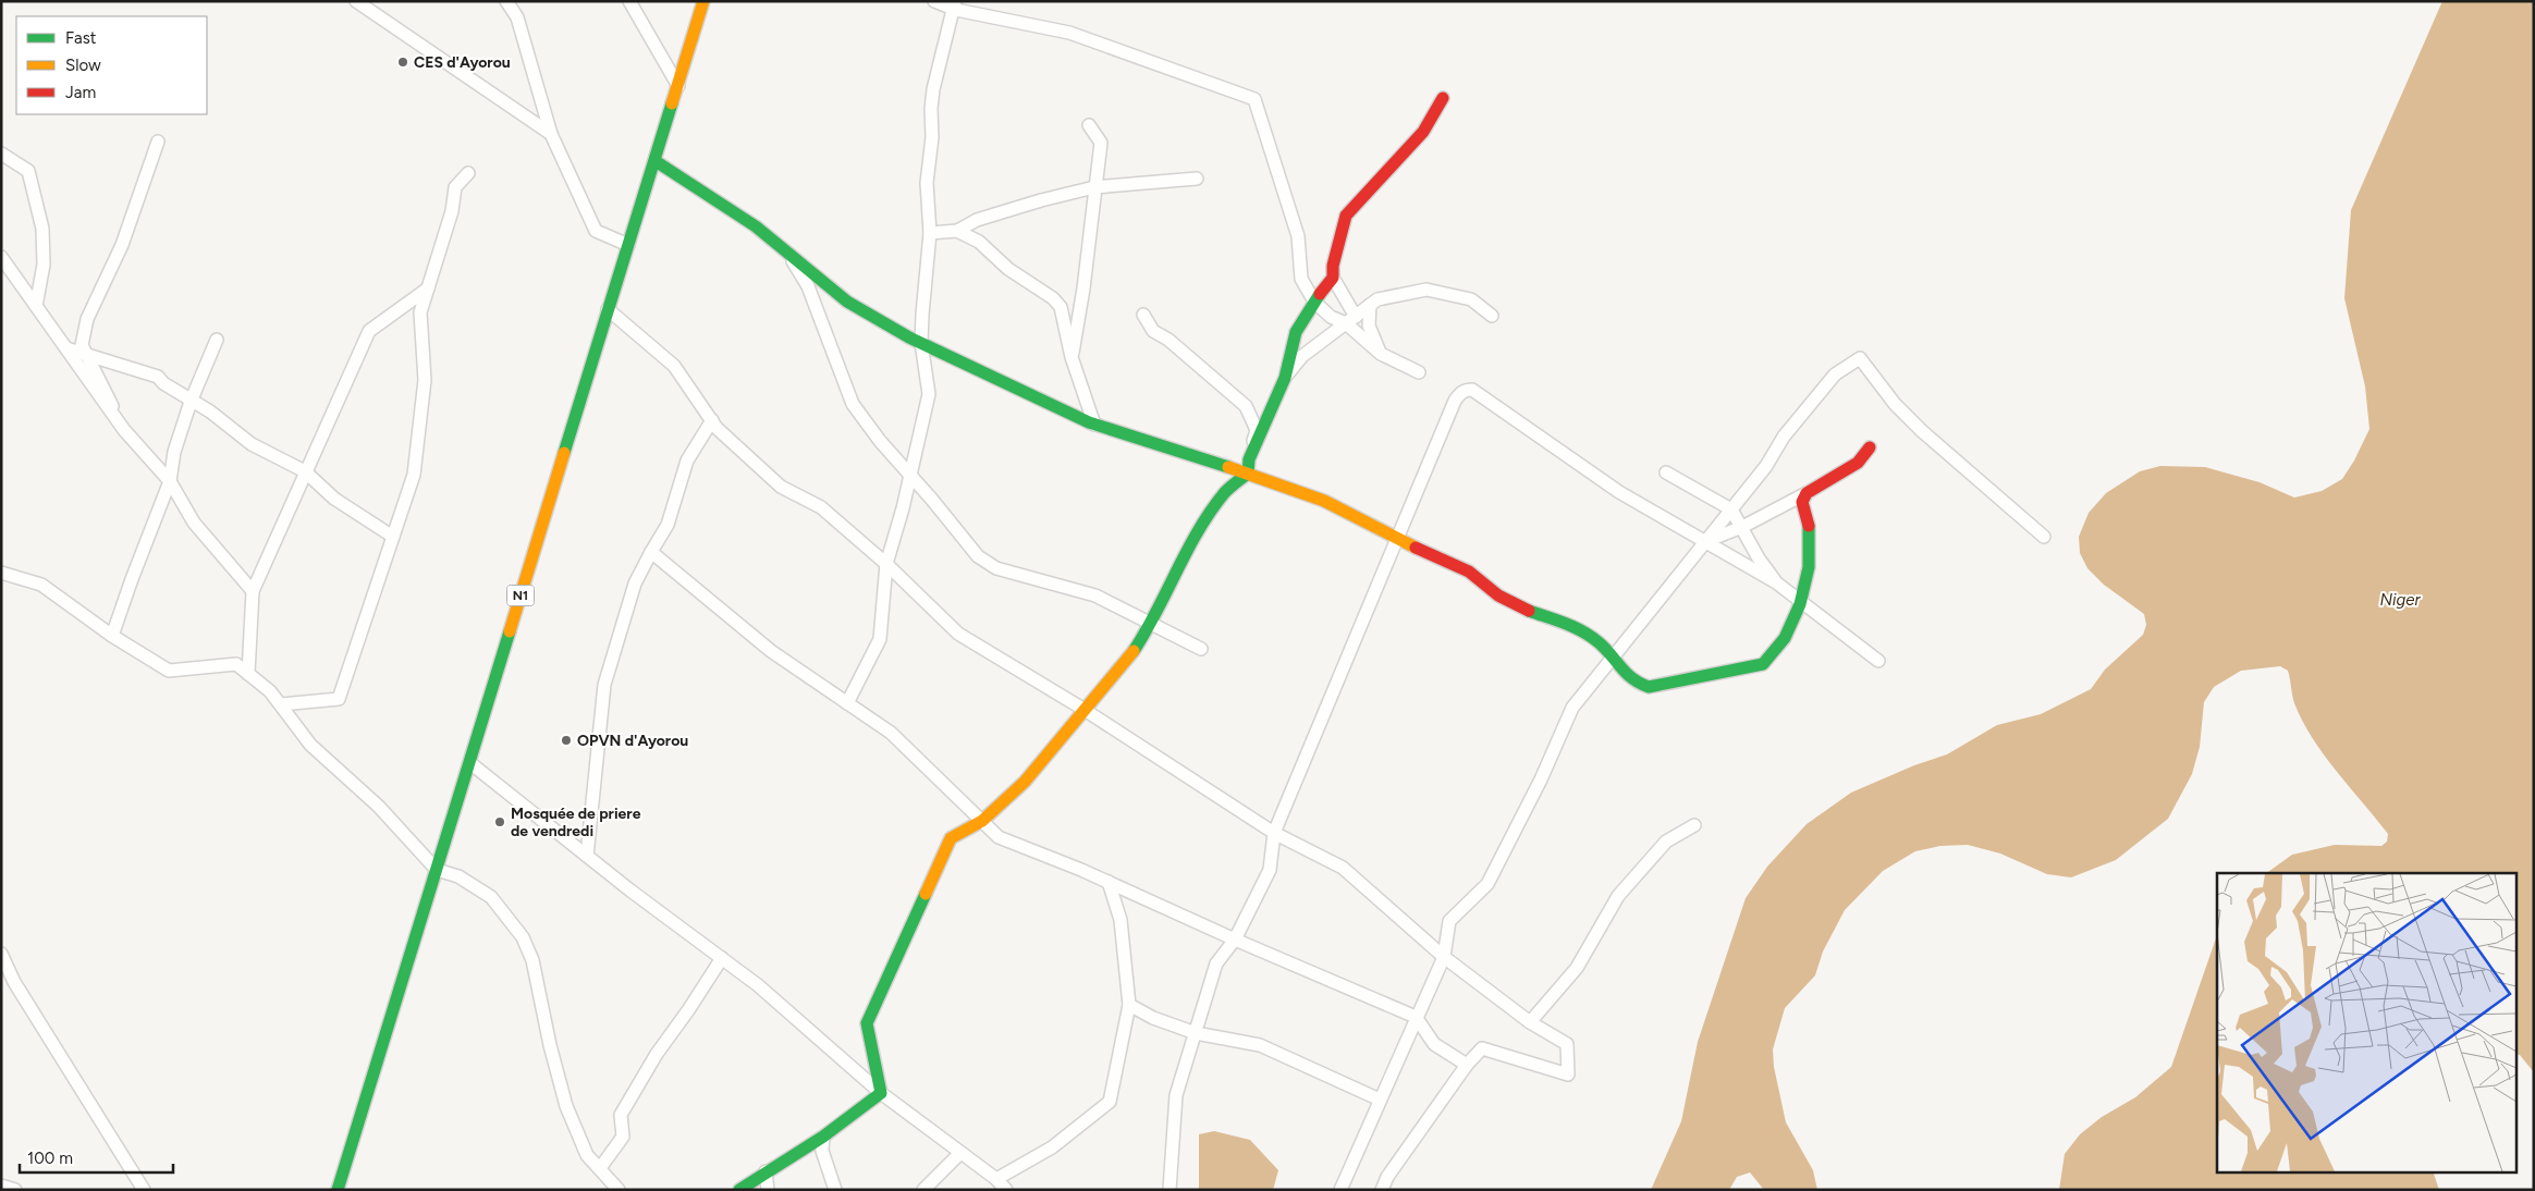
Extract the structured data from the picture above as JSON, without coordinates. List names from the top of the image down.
{
  "streets": {
    "street": ["N1"]
  },
  "water": ["Niger"],
  "places": ["CES d'Ayorou", "OPVN d'Ayorou", "Mosquée de priere de vendredi"],
  "legend": ["Fast", "Slow", "Jam"],
  "scale_bar": "100 m"
}
